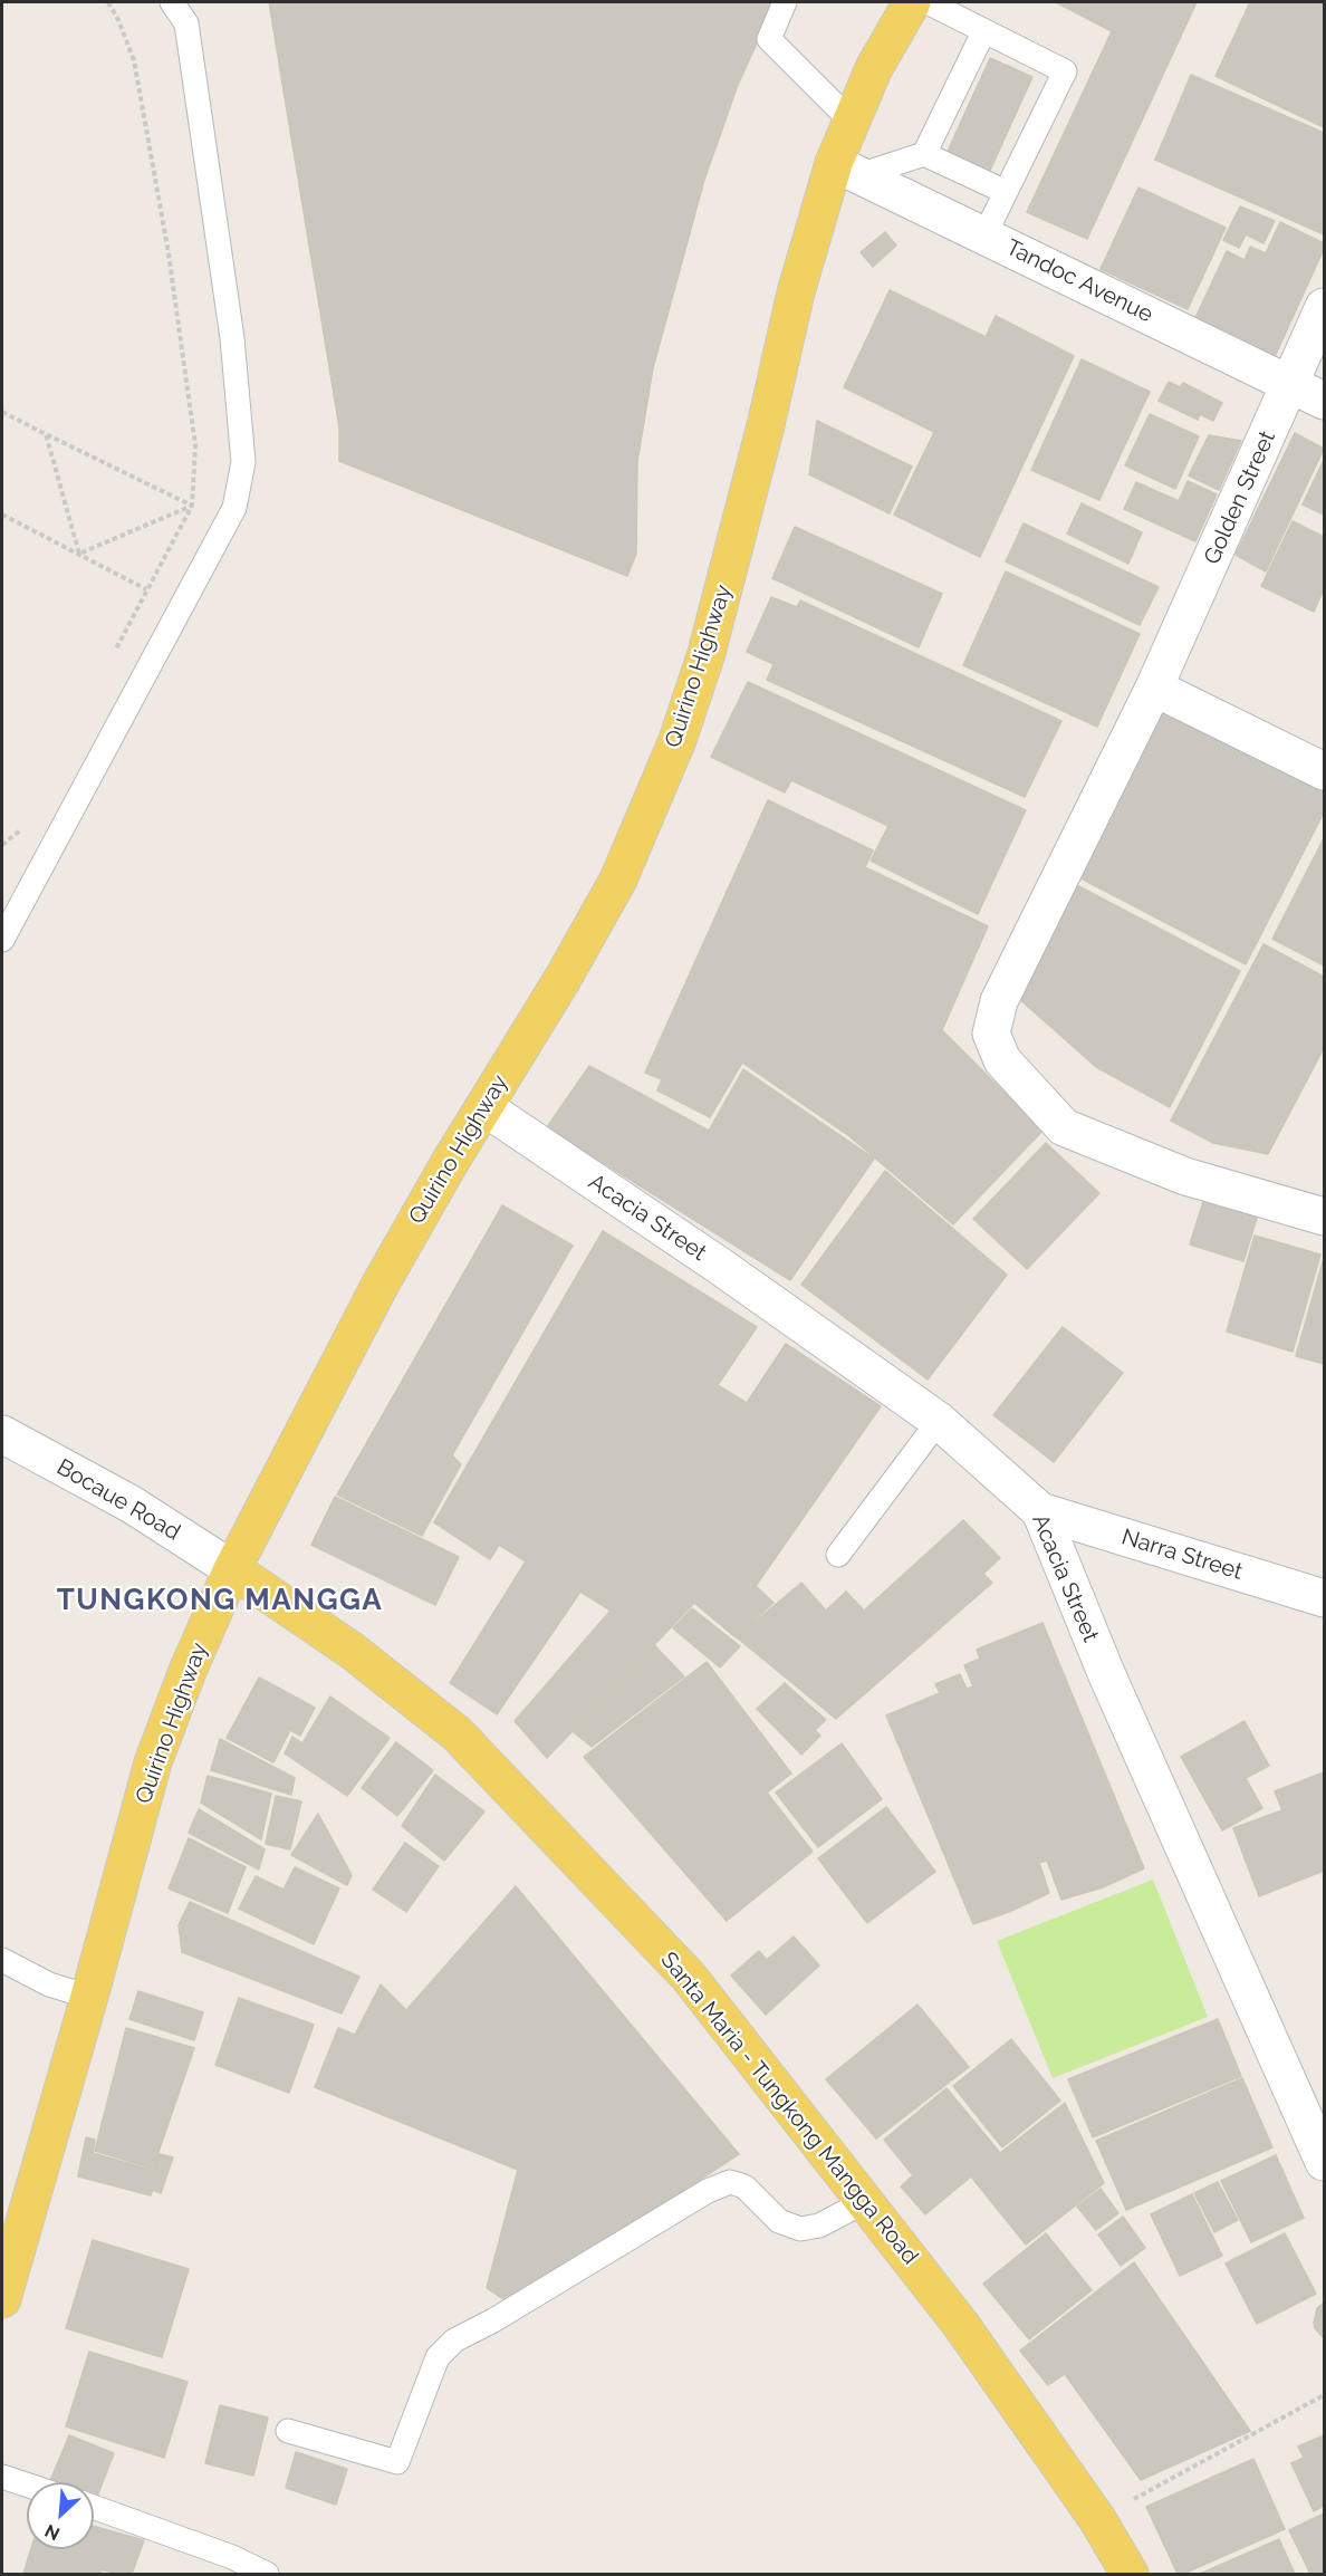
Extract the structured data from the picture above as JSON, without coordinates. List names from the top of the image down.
{
  "streets": {
    "main road": ["Quirino Highway", "Santa Maria - Tungkong Mangga Road"],
    "street": [
      "Tandoc Avenue",
      "Golden Street",
      "Acacia Street",
      "Bocaue Road",
      "Narra Street"
    ]
  },
  "crossings": [
    ["Tandoc Avenue", "Golden Street"],
    ["Tandoc Avenue", "Quirino Highway"],
    ["Quirino Highway", "Acacia Street"],
    ["Quirino Highway", "Bocaue Road"],
    ["Quirino Highway", "Santa Maria - Tungkong Mangga Road"],
    ["Acacia Street", "Narra Street"],
    ["Bocaue Road", "Santa Maria - Tungkong Mangga Road"]
  ],
  "districts": ["TUNGKONG MANGGA"],
  "north": "bottom left"
}
